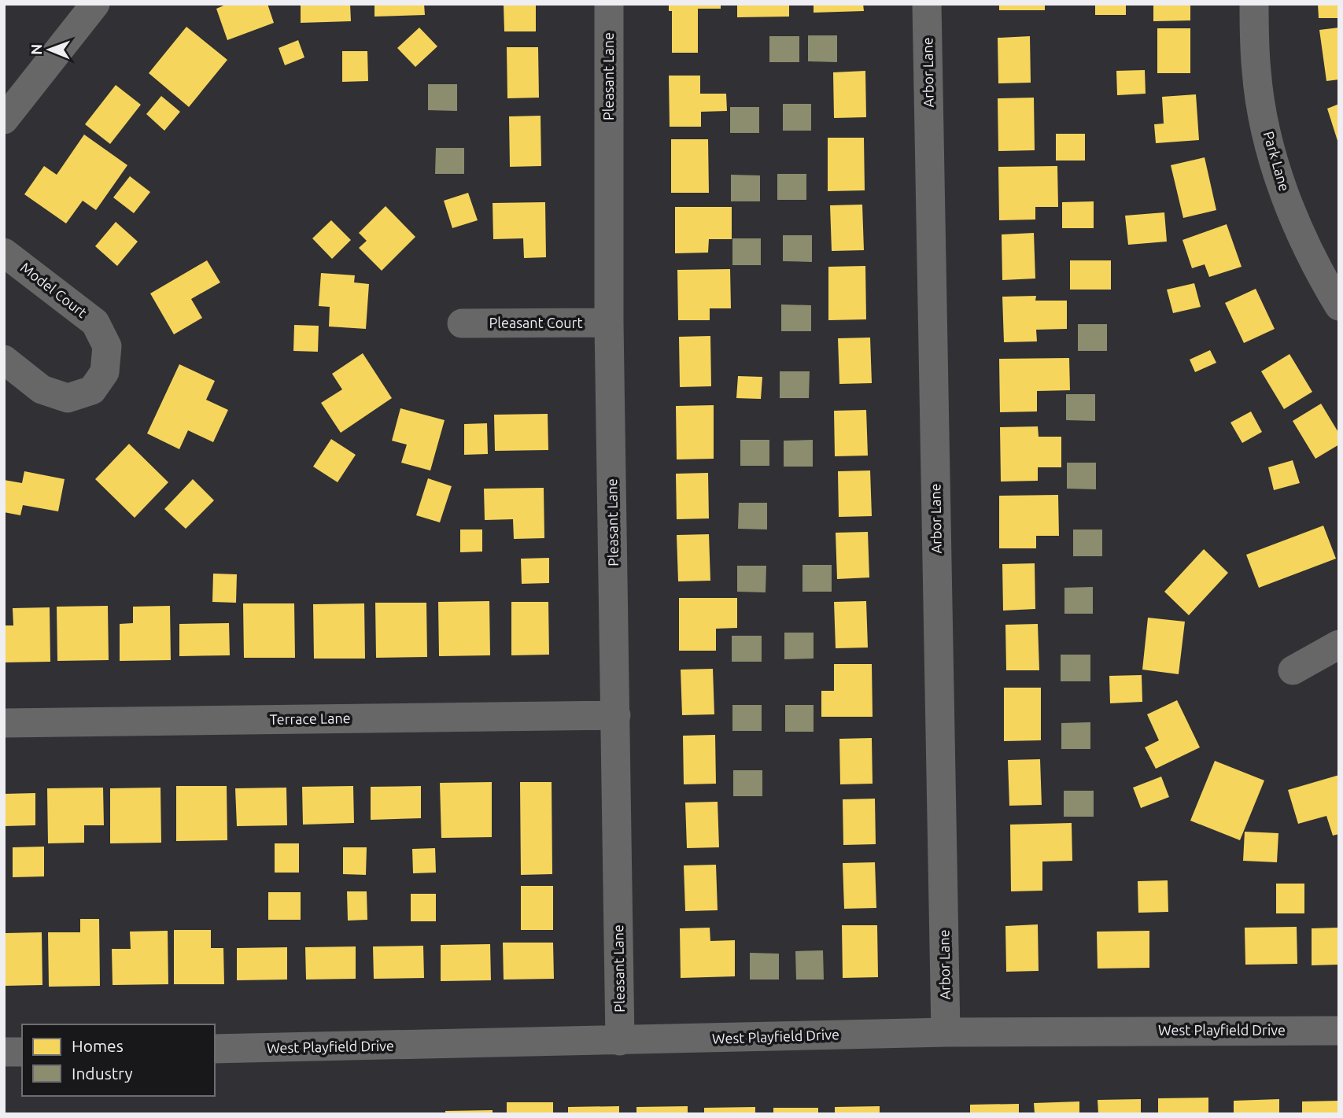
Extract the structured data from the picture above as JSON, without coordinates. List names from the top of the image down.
{
  "streets": {
    "street": [
      "Arbor Lane",
      "Pleasant Lane",
      "Park Lane",
      "Model Court",
      "Pleasant Court",
      "Terrace Lane",
      "West Playfield Drive"
    ]
  },
  "crossings": [
    ["Arbor Lane", "West Playfield Drive"],
    ["Pleasant Lane", "Pleasant Court"],
    ["Pleasant Lane", "Terrace Lane"],
    ["Pleasant Lane", "West Playfield Drive"]
  ],
  "legend": ["Homes", "Industry"],
  "north": "left"
}
